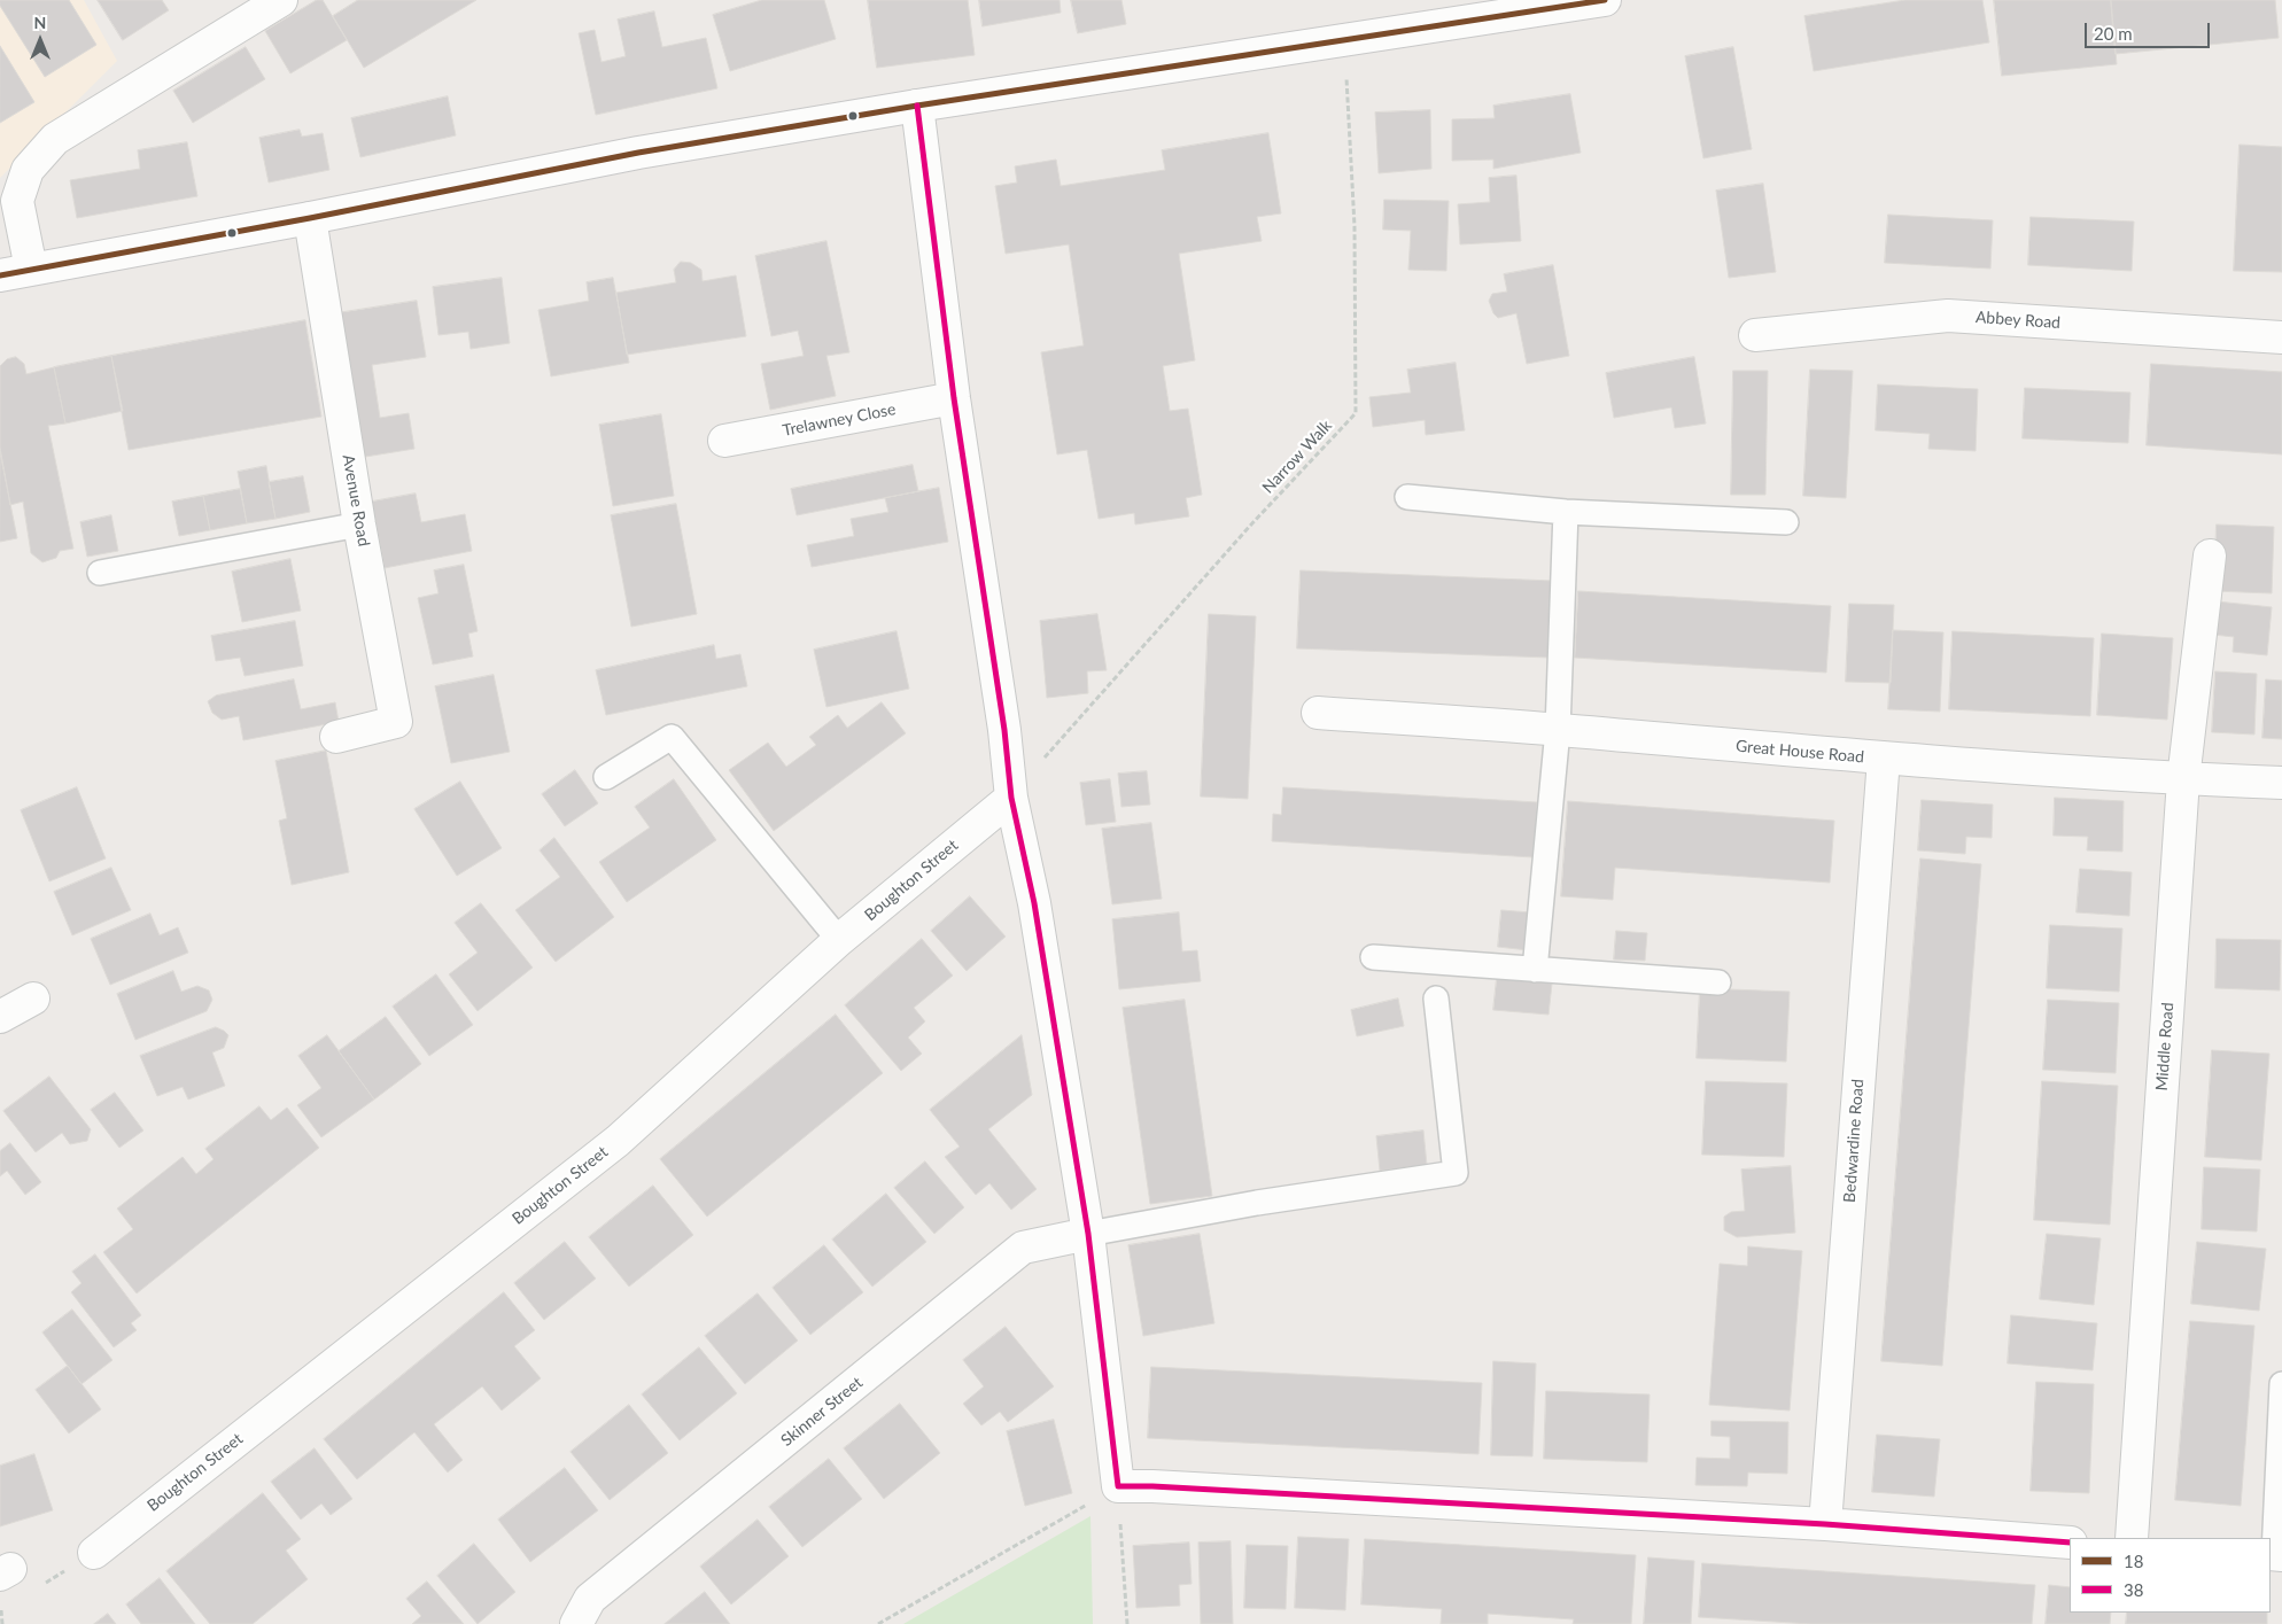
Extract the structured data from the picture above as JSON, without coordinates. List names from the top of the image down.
{
  "streets": {
    "street": [
      "Abbey Road",
      "Trelawney Close",
      "Avenue Road",
      "Great House Road",
      "Boughton Street",
      "Middle Road",
      "Bedwardine Road",
      "Skinner Street"
    ],
    "path": ["Narrow Walk"]
  },
  "crossings": [
    ["Narrow Walk", "Boughton Street"],
    ["Great House Road", "Middle Road"],
    ["Great House Road", "Bedwardine Road"]
  ],
  "lines": ["transit line 18", "transit line 38"],
  "legend": ["18", "38"],
  "scale_bar": "20 m",
  "north": "top"
}
